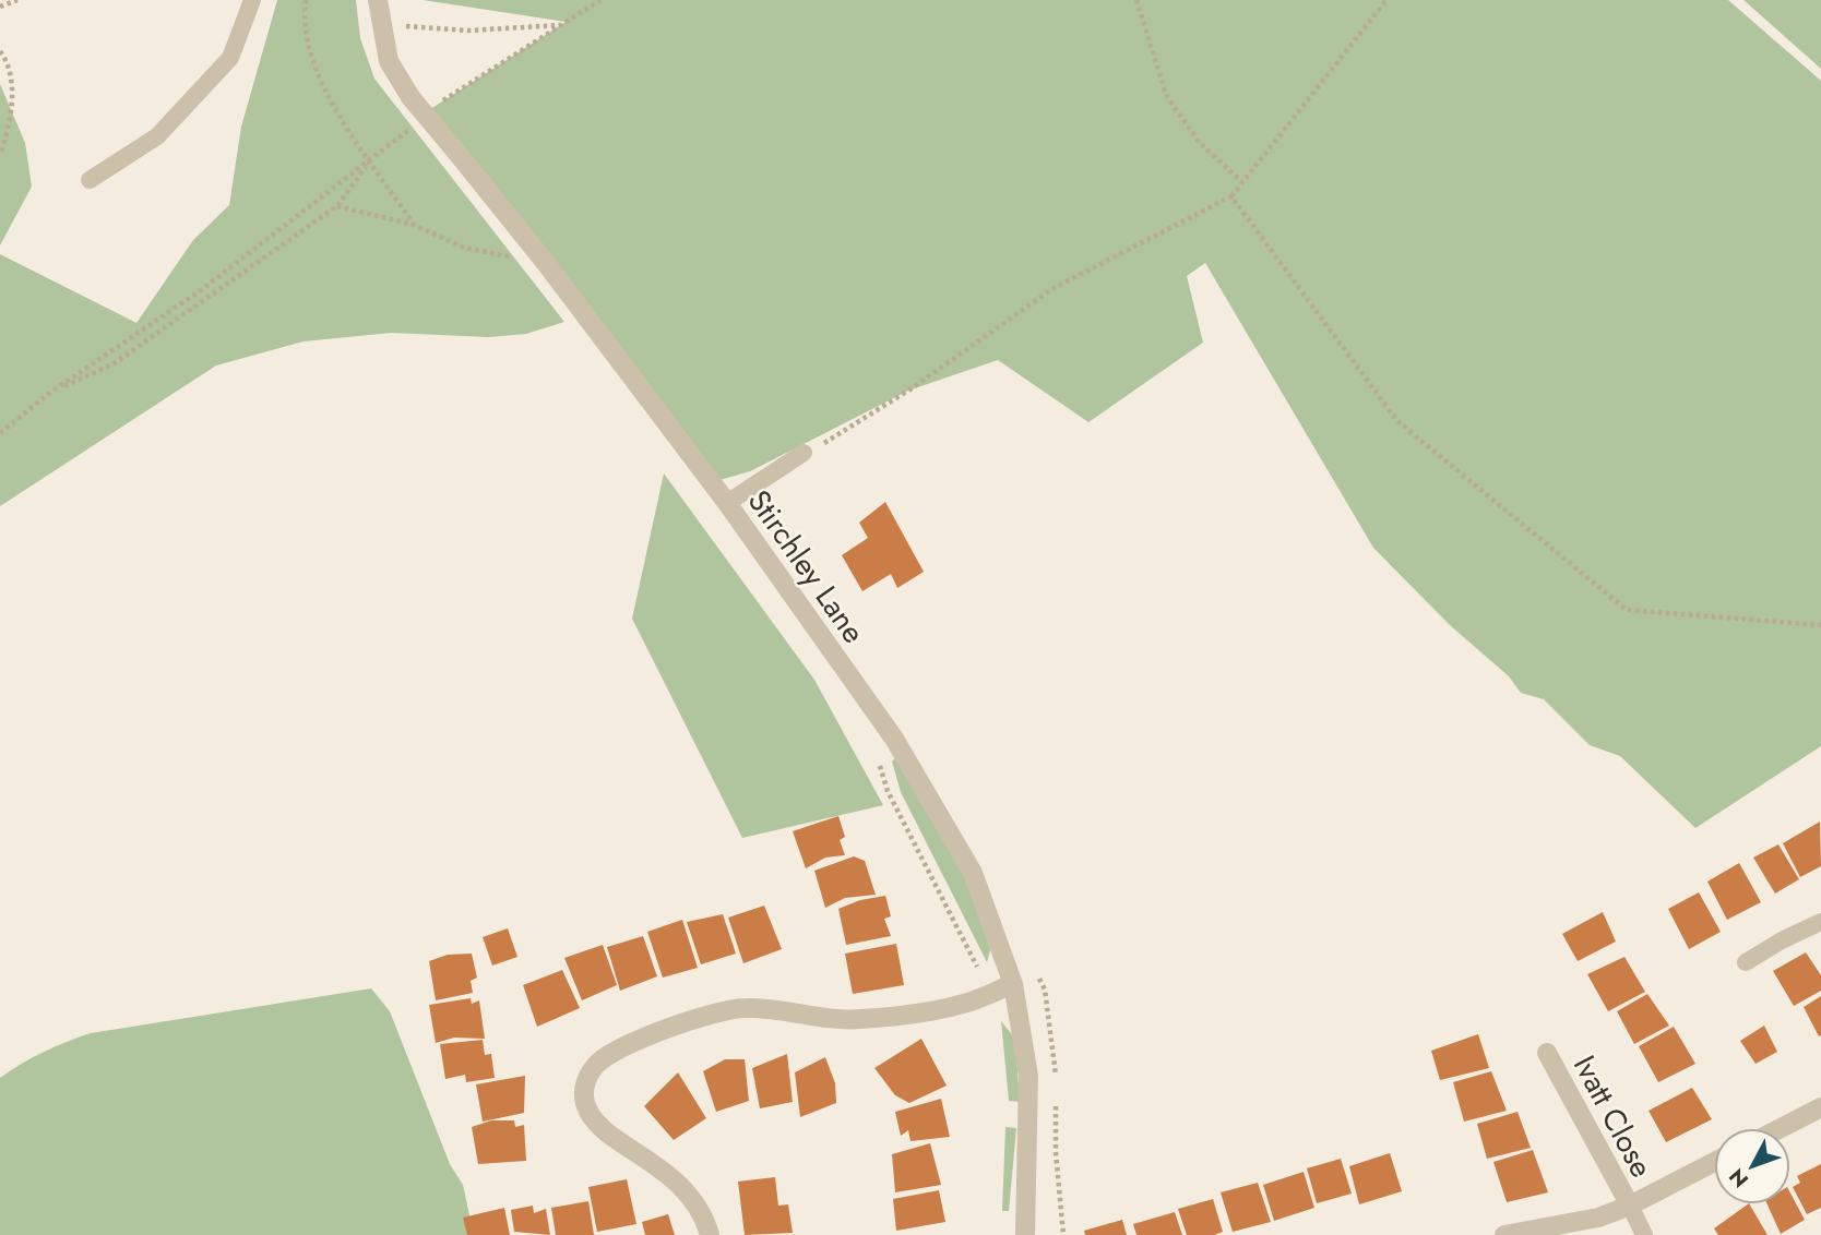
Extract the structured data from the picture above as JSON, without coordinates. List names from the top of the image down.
{
  "streets": {
    "street": ["Stirchley Lane", "Ivatt Close"]
  },
  "north": "bottom left"
}
